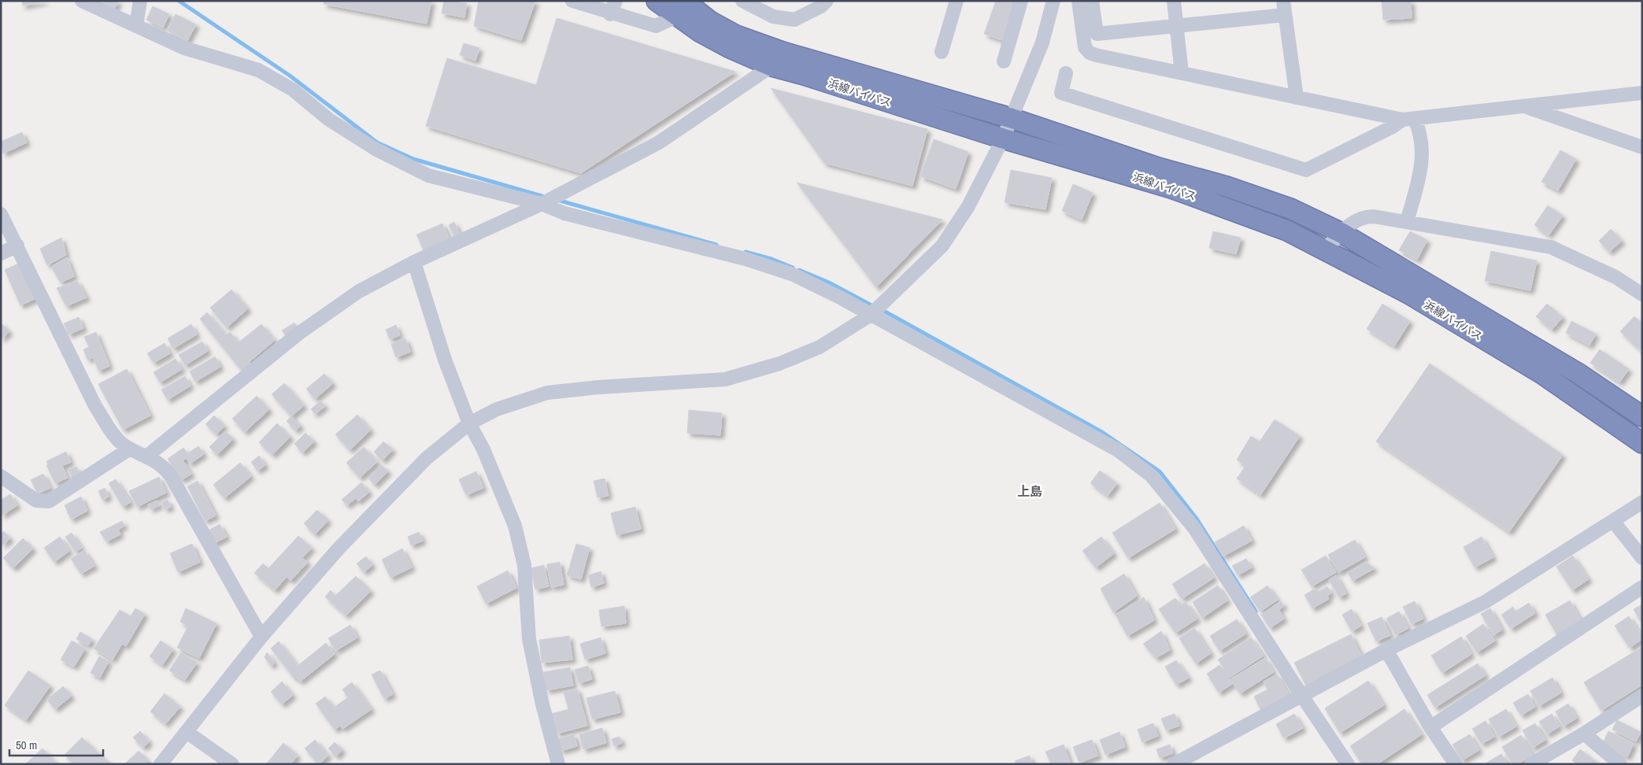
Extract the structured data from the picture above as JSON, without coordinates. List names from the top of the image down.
{
  "streets": {
    "highway": ["浜線バイパス"]
  },
  "districts": ["上島"],
  "scale_bar": "50 m"
}
